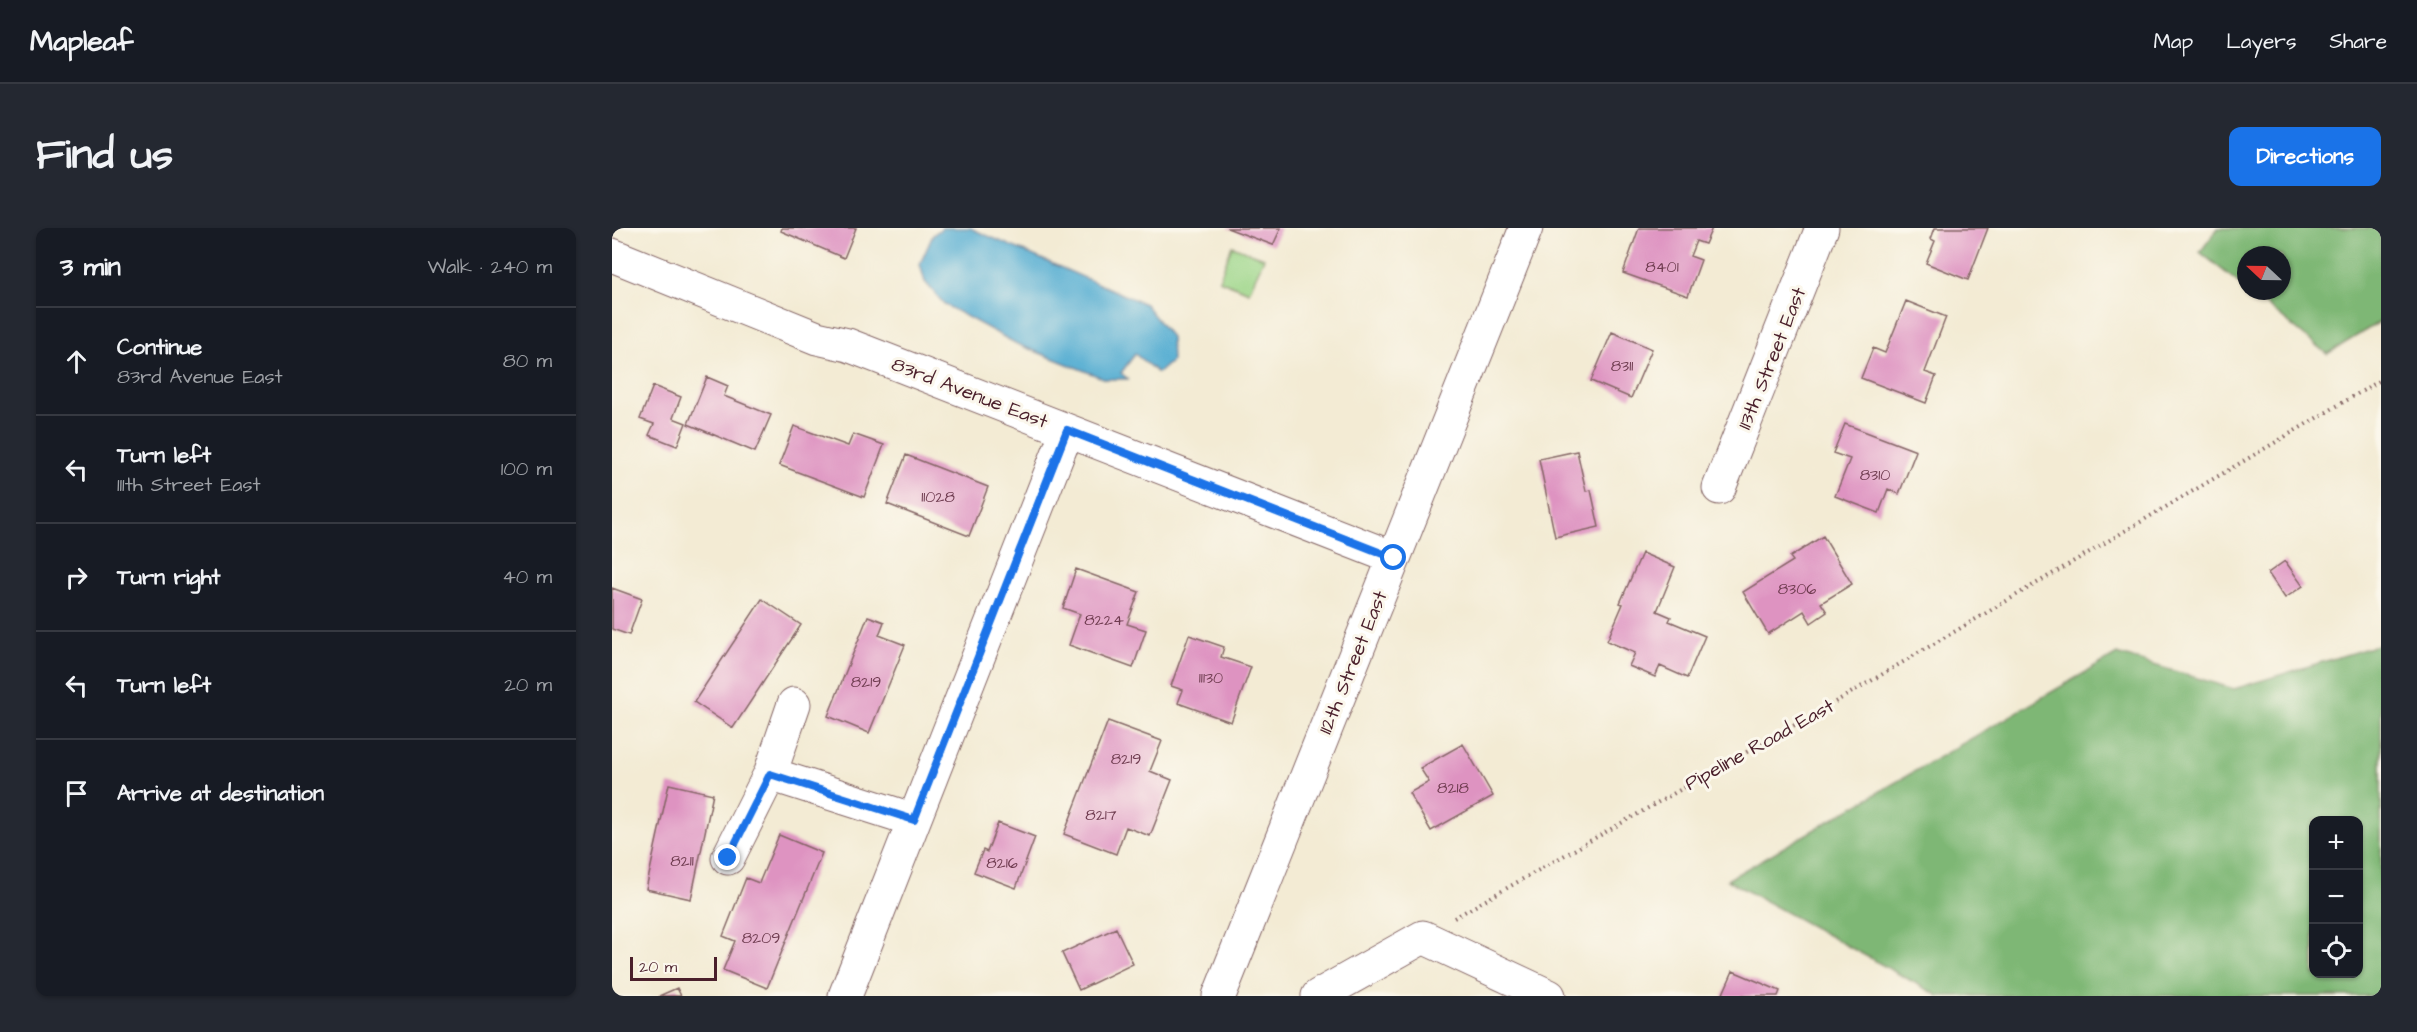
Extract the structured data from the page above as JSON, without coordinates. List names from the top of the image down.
{
  "streets": {
    "street": ["113th Street East", "83rd Avenue East", "112th Street East"],
    "path": ["Pipeline Road East"]
  },
  "crossings": [
    ["83rd Avenue East", "112th Street East"]
  ],
  "house_numbers": [
    "8401",
    "8311",
    "8310",
    "11028",
    "8306",
    "8224",
    "11130",
    "8219",
    "8219",
    "8218",
    "8217",
    "8211",
    "8216",
    "8209"
  ],
  "scale_bar": "20 m",
  "north": "left",
  "page": {
    "header": "Mapleaf",
    "nav": ["Map", "Layers", "Share"],
    "title": "Find us",
    "buttons": "Directions",
    "heading": ["3 min", "Walk · 240 m"],
    "list": [
      ["Continue", "83rd Avenue East", "80 m"],
      ["Turn left", "111th Street East", "100 m"],
      ["Turn right", "40 m"],
      ["Turn left", "20 m"],
      "Arrive at destination"
    ],
    "map_buttons": ["+", "−"],
    "scale": "20 m"
  }
}
